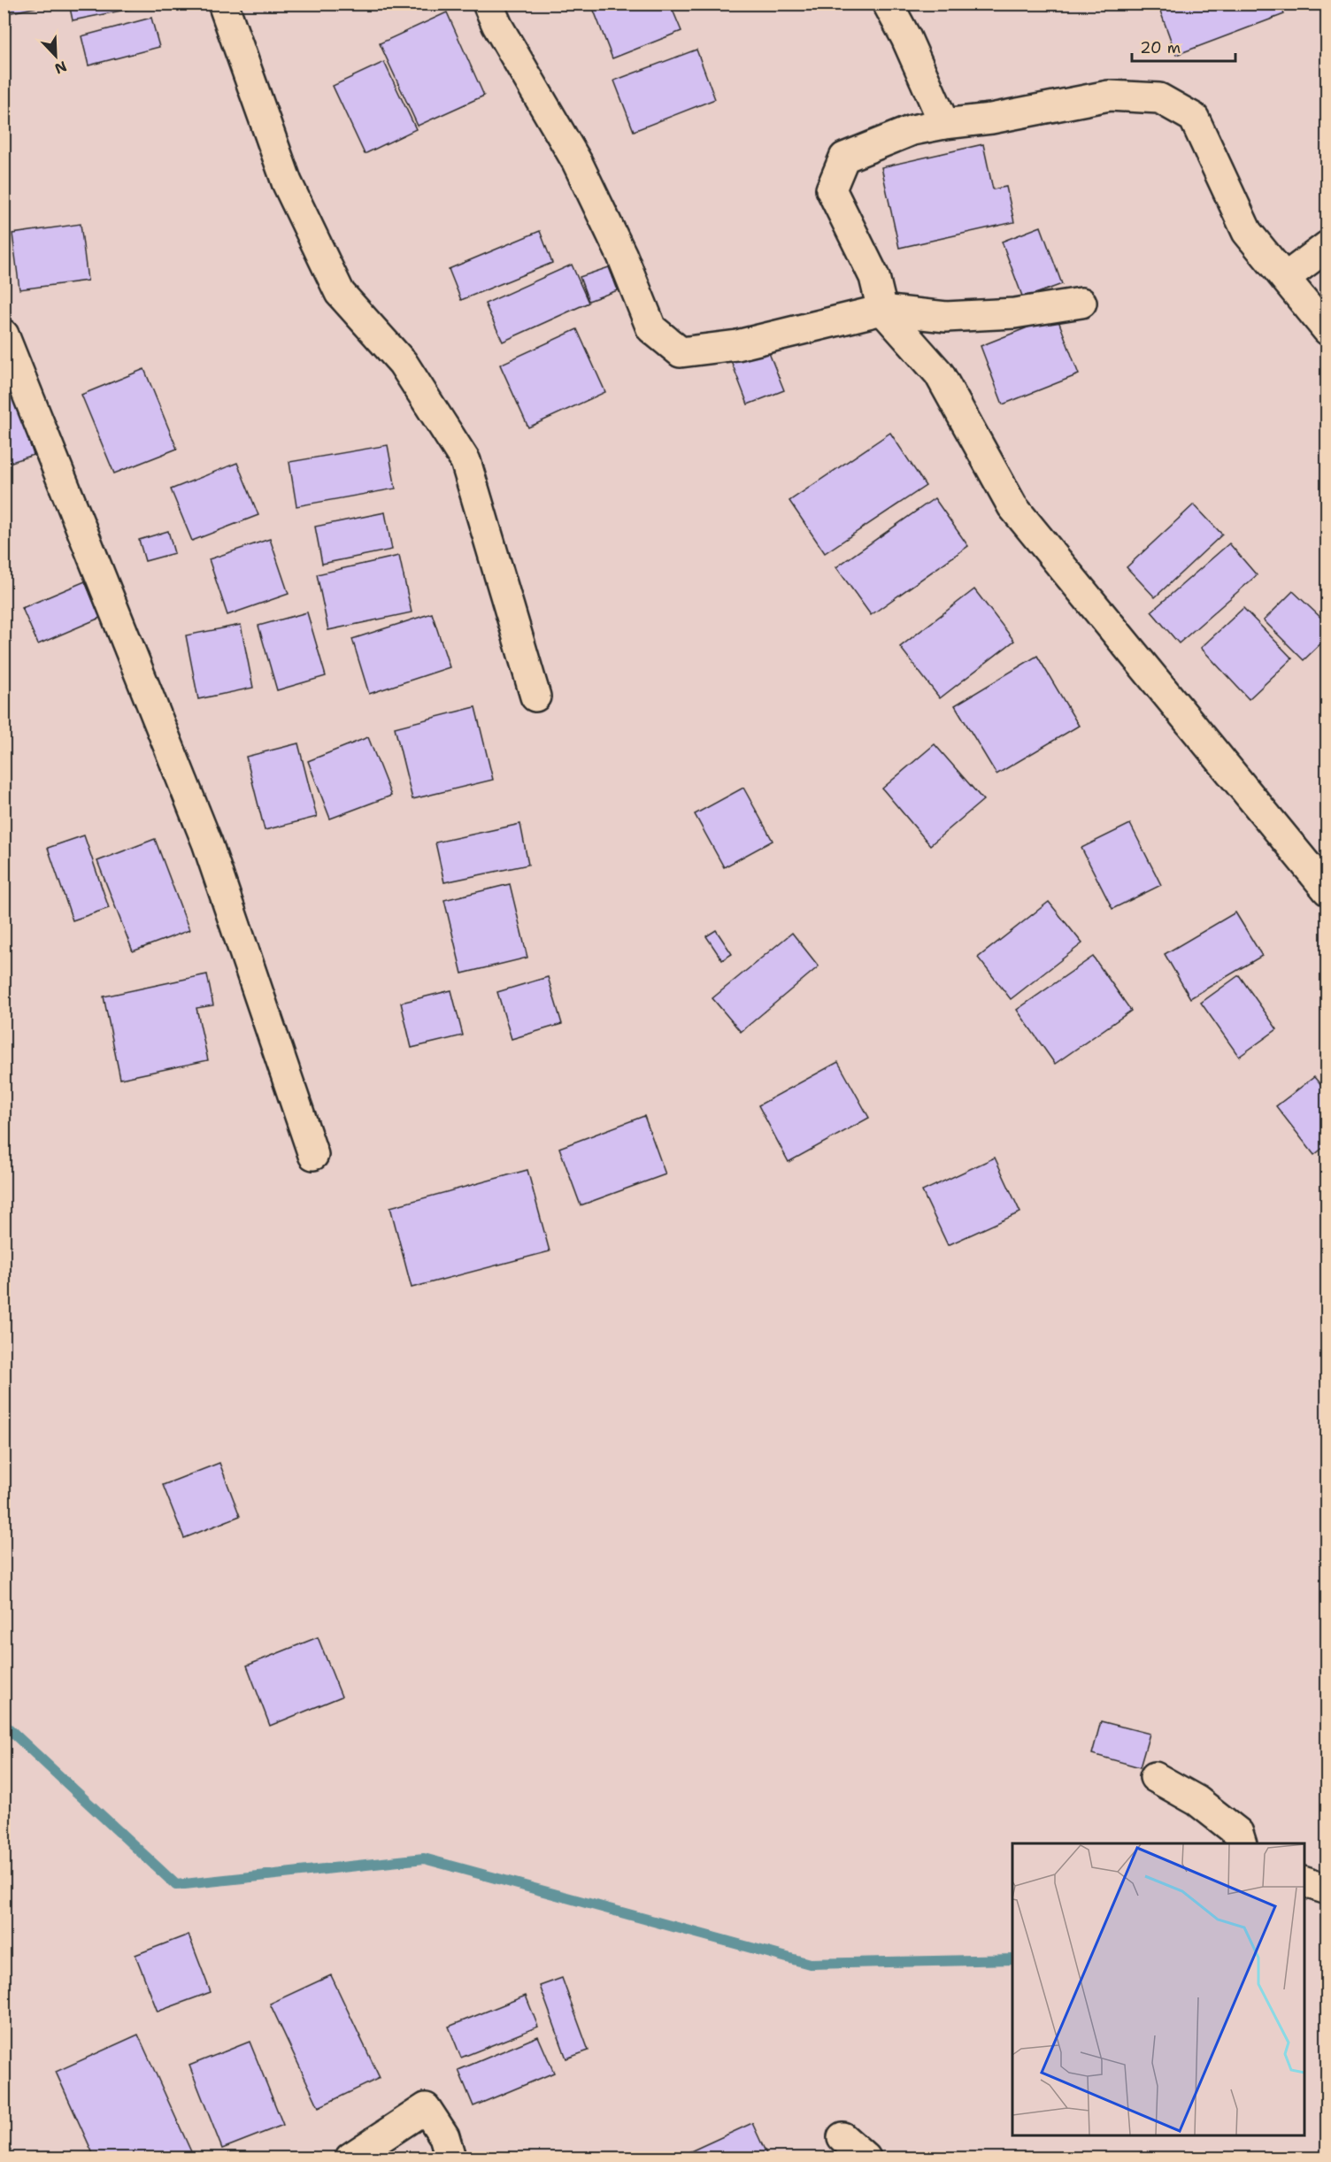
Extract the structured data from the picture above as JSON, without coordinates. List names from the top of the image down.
{
  "scale_bar": "20 m",
  "north": "bottom right"
}
